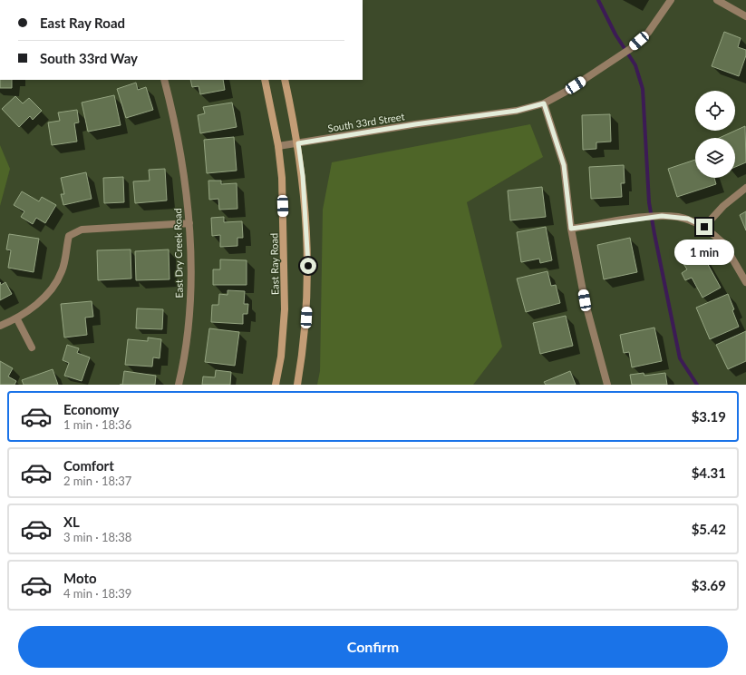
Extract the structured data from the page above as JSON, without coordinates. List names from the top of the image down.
{
  "streets": {
    "main road": ["East Ray Road"],
    "street": ["South 33rd Street", "East Dry Creek Road"]
  },
  "crossings": [
    ["South 33rd Street", "East Ray Road"]
  ],
  "page": {
    "banner": ["East Ray Road", "South 33rd Way"],
    "bubble": "1 min",
    "list": [
      {
        "name": "Economy",
        "note": "1 min · 18:36",
        "value": "$3.19"
      },
      {
        "name": "Comfort",
        "note": "2 min · 18:37",
        "value": "$4.31"
      },
      {
        "name": "XL",
        "note": "3 min · 18:38",
        "value": "$5.42"
      },
      {
        "name": "Moto",
        "note": "4 min · 18:39",
        "value": "$3.69"
      }
    ],
    "buttons": "Confirm"
  }
}
